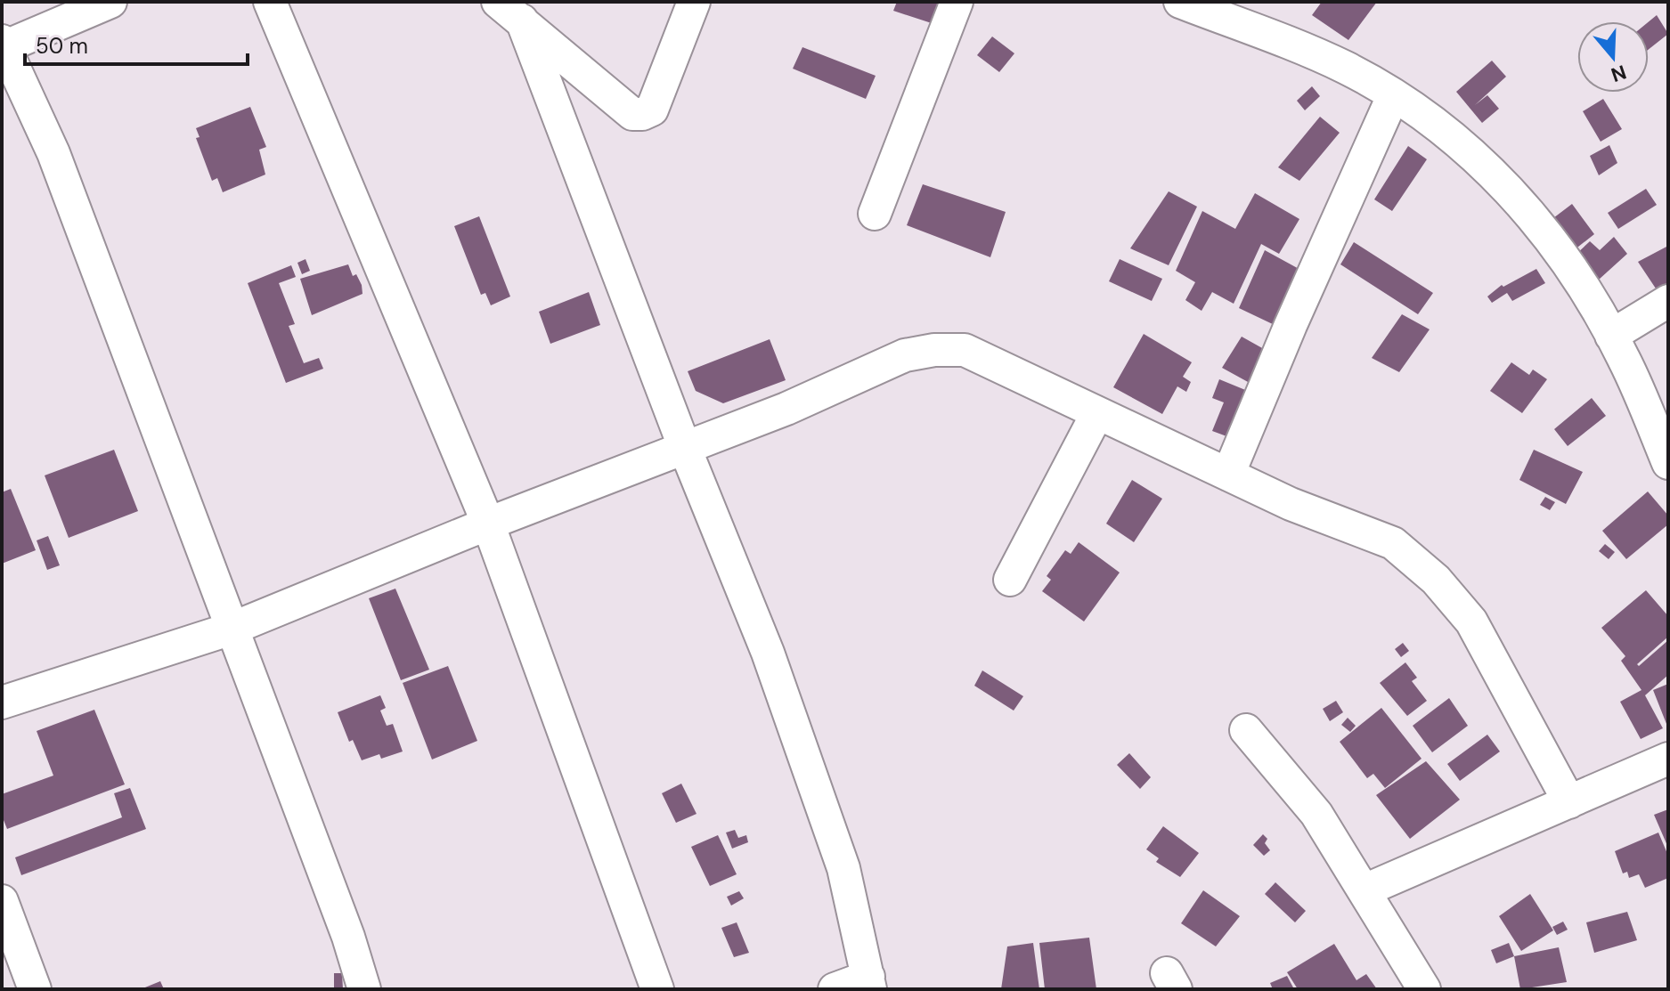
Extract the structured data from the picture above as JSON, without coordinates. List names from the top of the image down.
{
  "scale_bar": "50 m",
  "north": "bottom"
}
